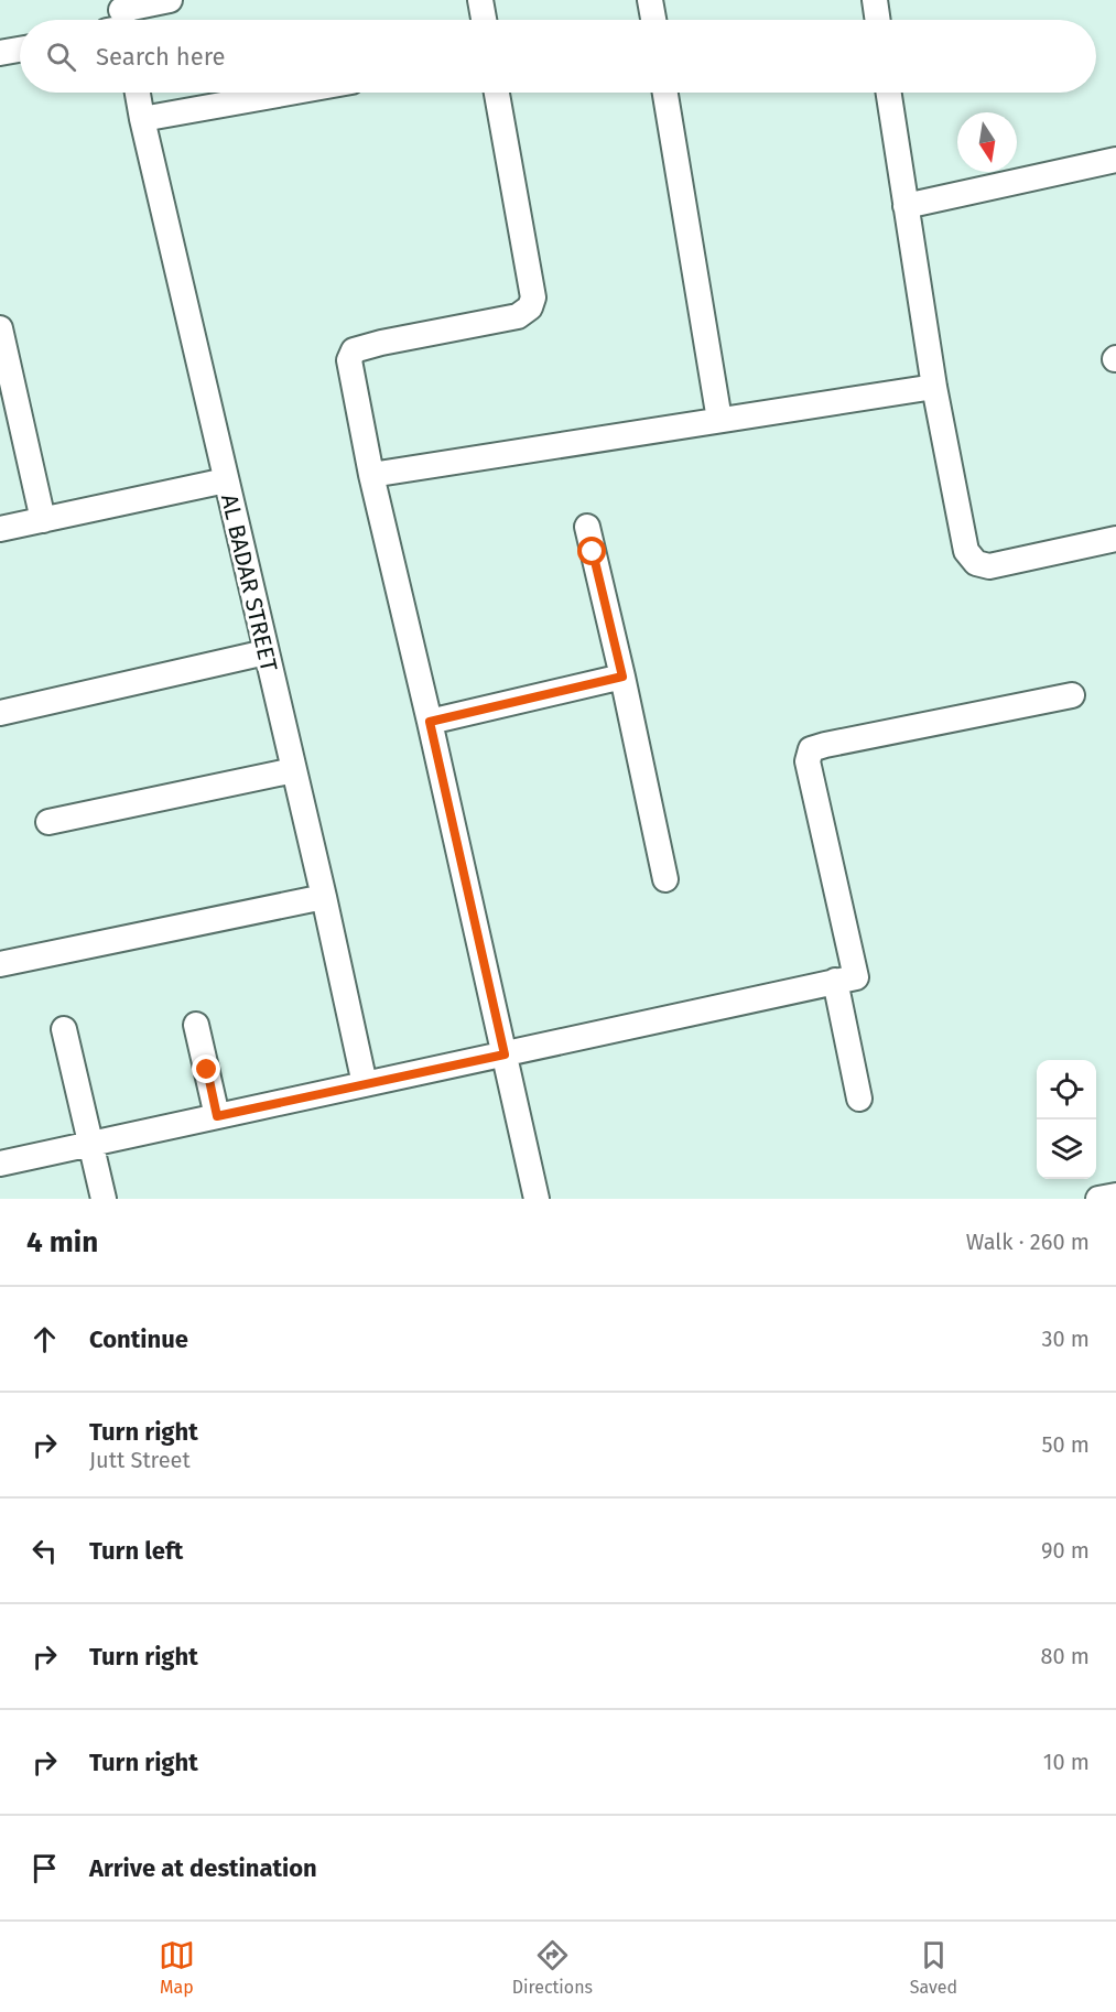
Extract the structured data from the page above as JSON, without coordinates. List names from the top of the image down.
{
  "streets": {
    "street": ["AL BADAR STREET"]
  },
  "north": "bottom",
  "page": {
    "search": "Search here",
    "heading": ["4 min", "Walk · 260 m"],
    "list": [
      ["Continue", "30 m"],
      ["Turn right", "Jutt Street", "50 m"],
      ["Turn left", "90 m"],
      ["Turn right", "80 m"],
      ["Turn right", "10 m"],
      "Arrive at destination"
    ],
    "nav": ["Map", "Directions", "Saved"]
  }
}
